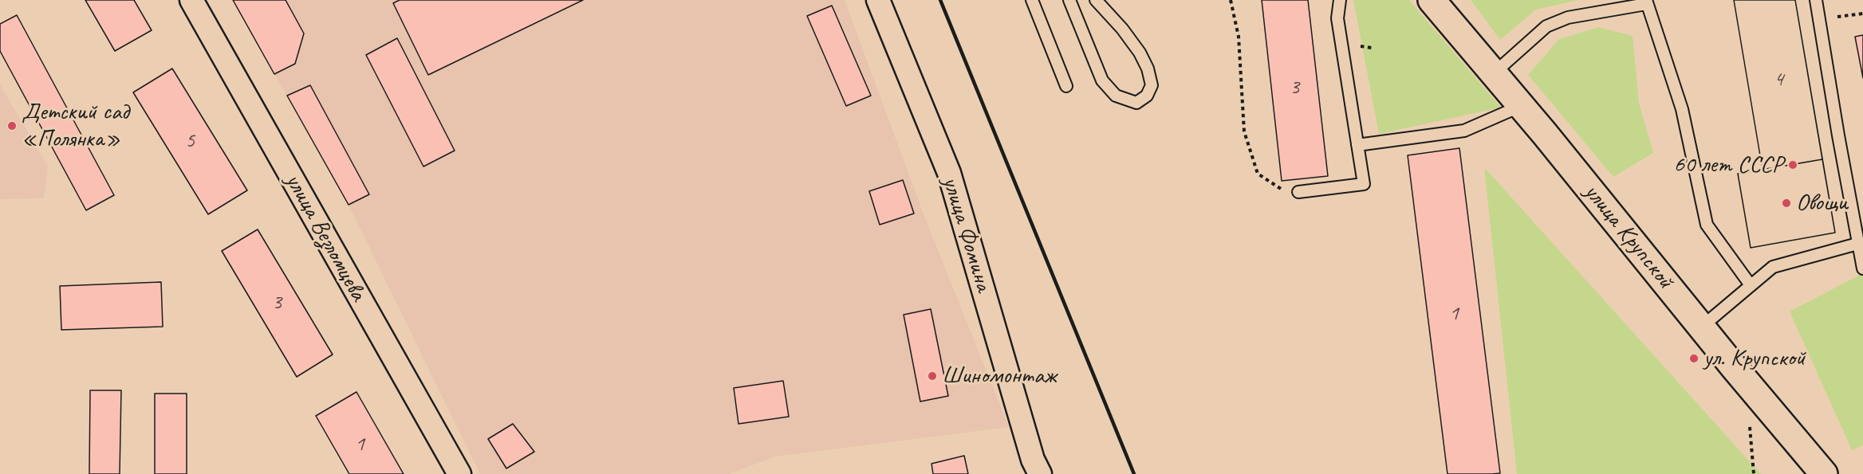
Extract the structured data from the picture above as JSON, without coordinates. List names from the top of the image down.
{
  "streets": {
    "street": ["улица Фомина", "улица Крупской", "улица Везломцева"]
  },
  "places": [
    "Детский сад «Полянка»",
    "60 лет СССР",
    "Овощи",
    "ул. Крупской",
    "Шиномонтаж"
  ],
  "house_numbers": [
    "4",
    "3",
    "5",
    "3",
    "1",
    "1"
  ]
}
